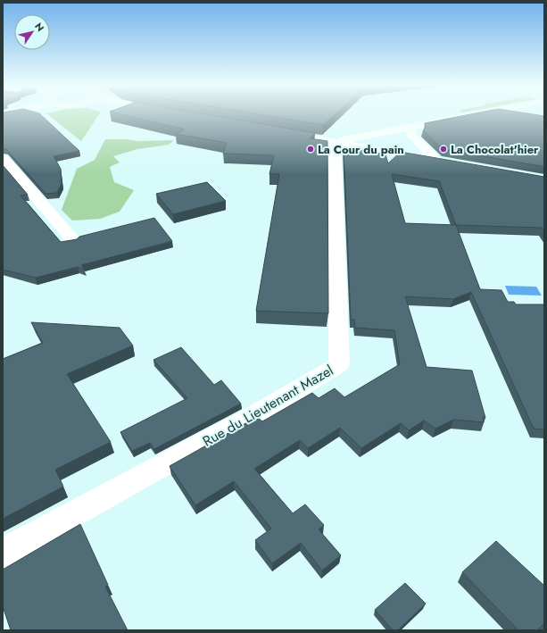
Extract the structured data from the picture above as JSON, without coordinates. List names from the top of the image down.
{
  "streets": {
    "main road": ["Rue du Lieutenant Mazel"]
  },
  "places": ["La Cour du pain", "La Chocolat'hier"],
  "north": "top right"
}
